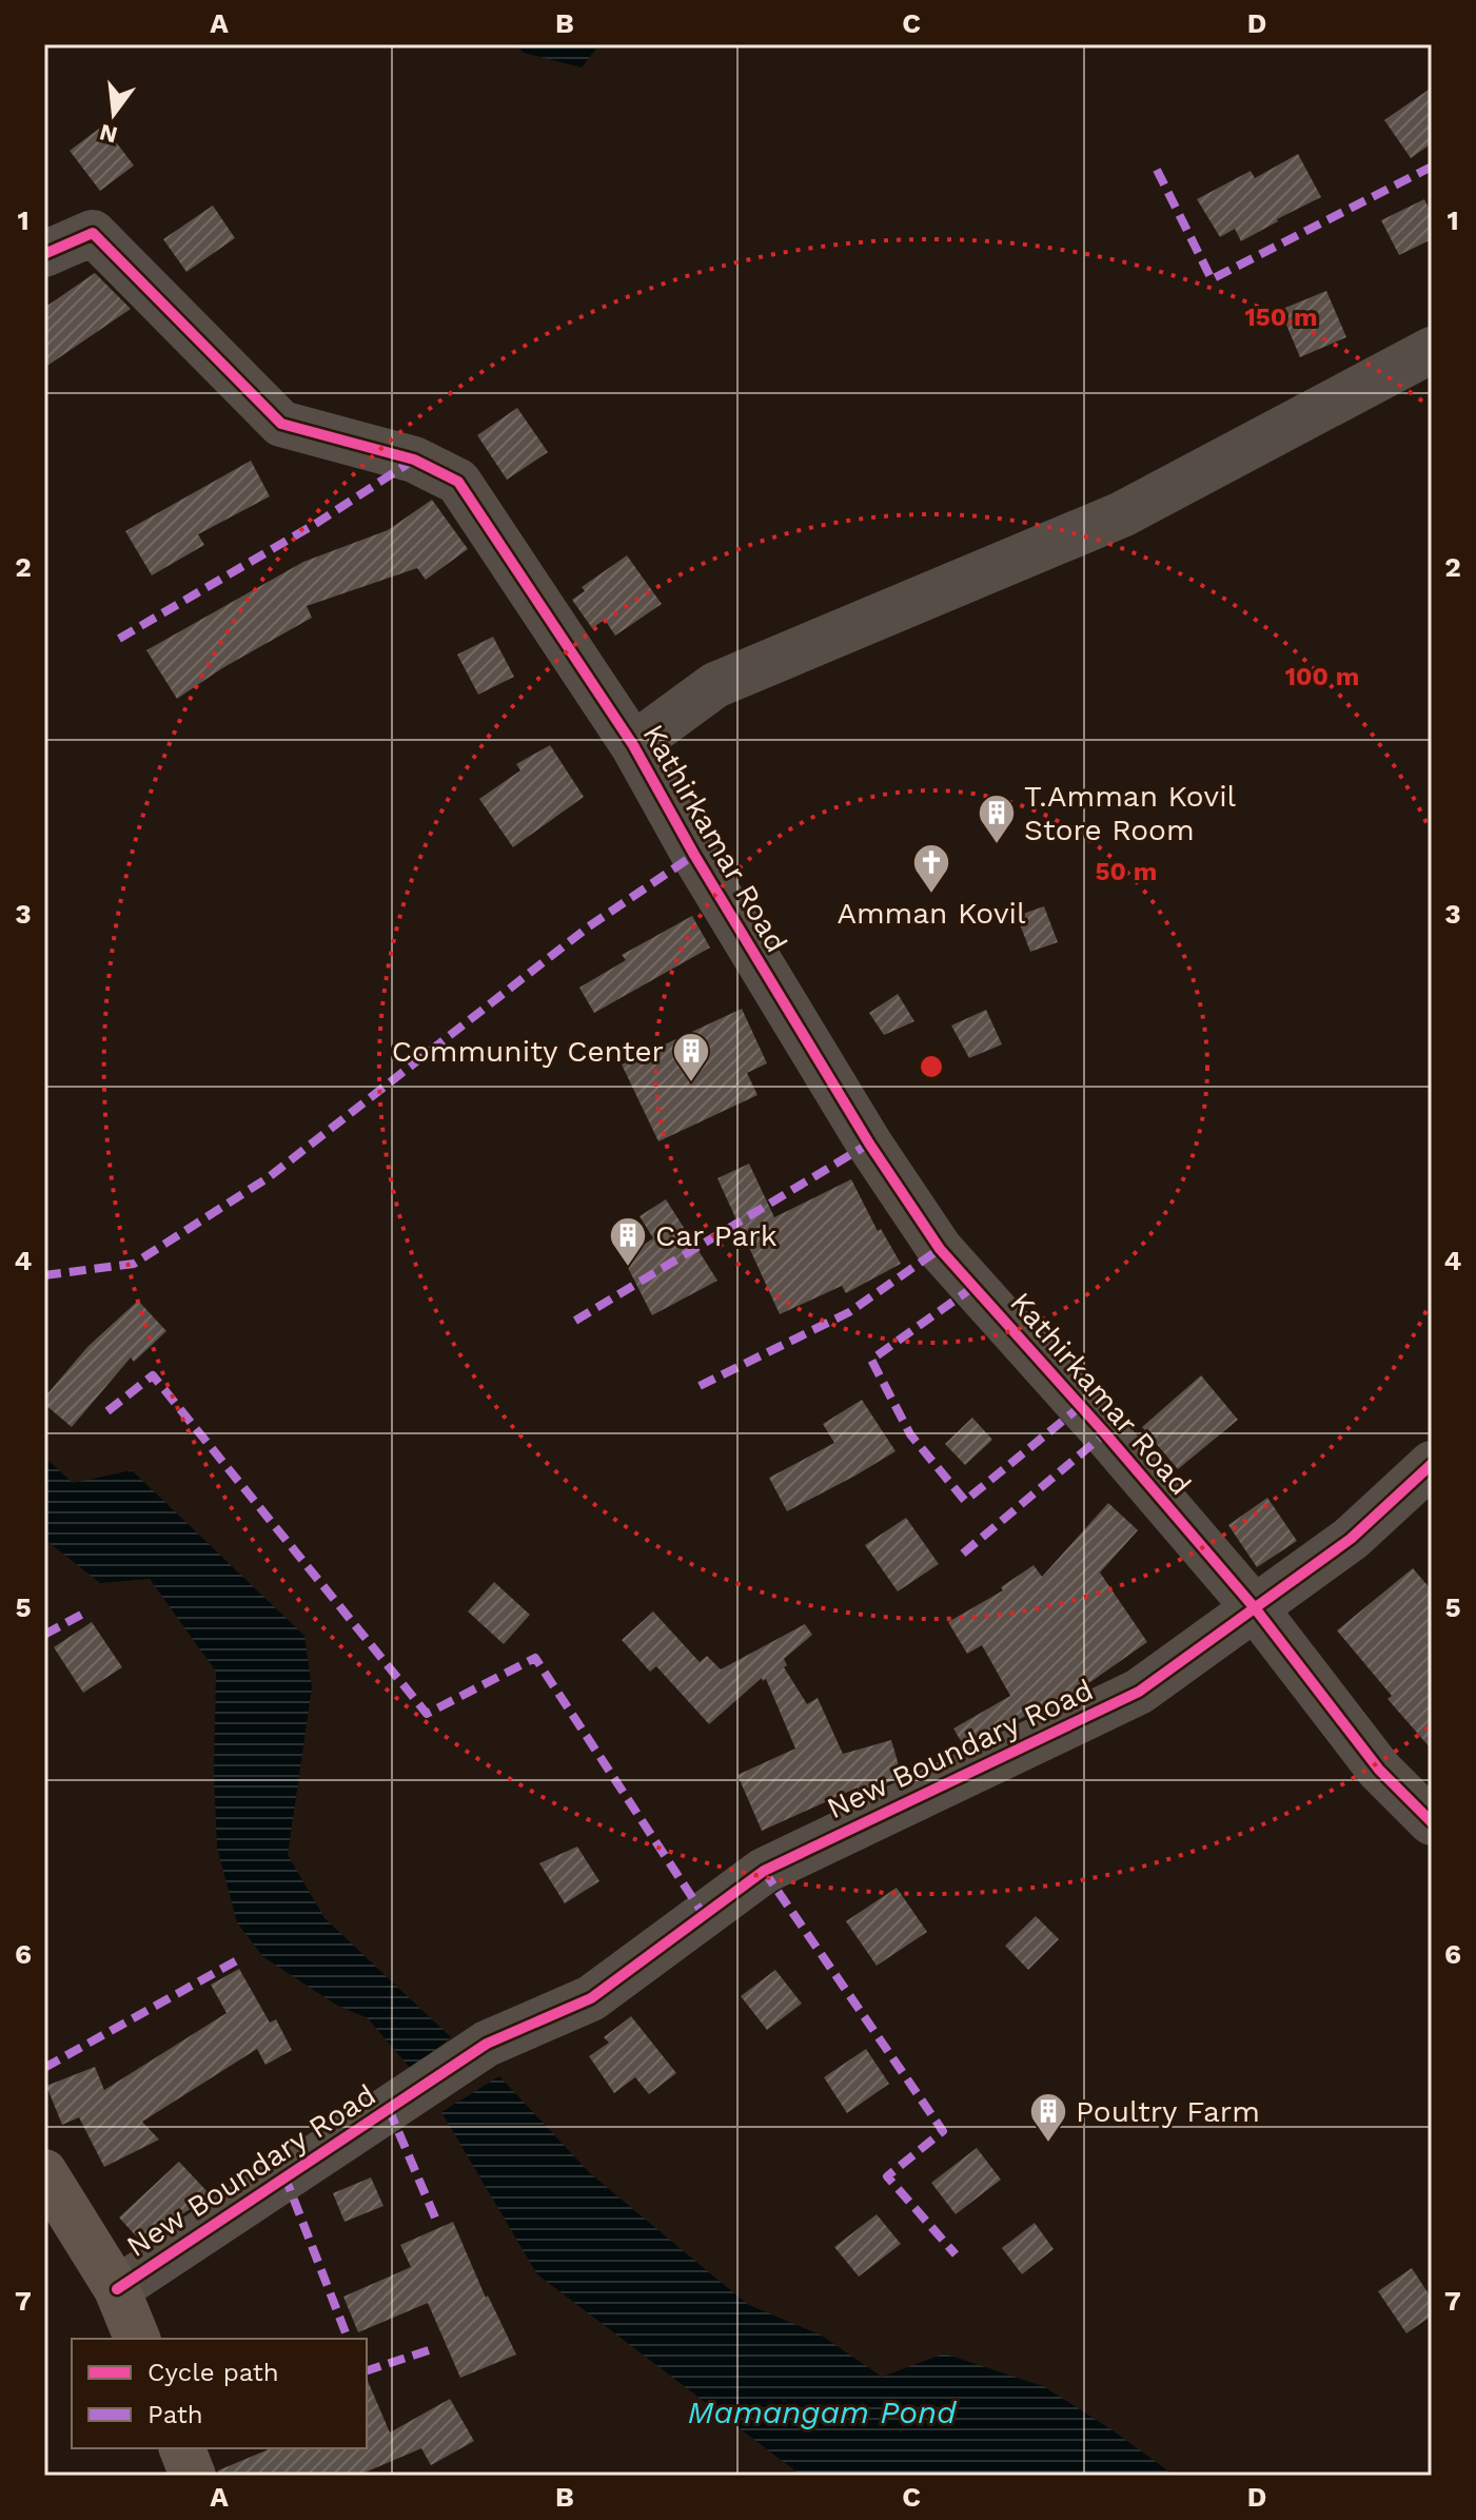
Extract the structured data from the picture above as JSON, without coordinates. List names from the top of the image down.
{
  "streets": {
    "street": ["Kathirkamar Road", "New Boundary Road"]
  },
  "crossings": [
    ["Kathirkamar Road", "New Boundary Road"]
  ],
  "water": ["Mamangam Pond"],
  "places": {
    "building": [
      "T.Amman Kovil Store Room",
      "Community Center",
      "Car Park",
      "Poultry Farm"
    ],
    "church": ["Amman Kovil"]
  },
  "legend": ["Cycle path", "Path"],
  "north": "bottom",
  "grid": {
    "columns": [
      "A",
      "B",
      "C",
      "D"
    ],
    "rows": [
      "1",
      "2",
      "3",
      "4",
      "5",
      "6",
      "7"
    ]
  },
  "rings": ["150 m", "100 m", "50 m"]
}
